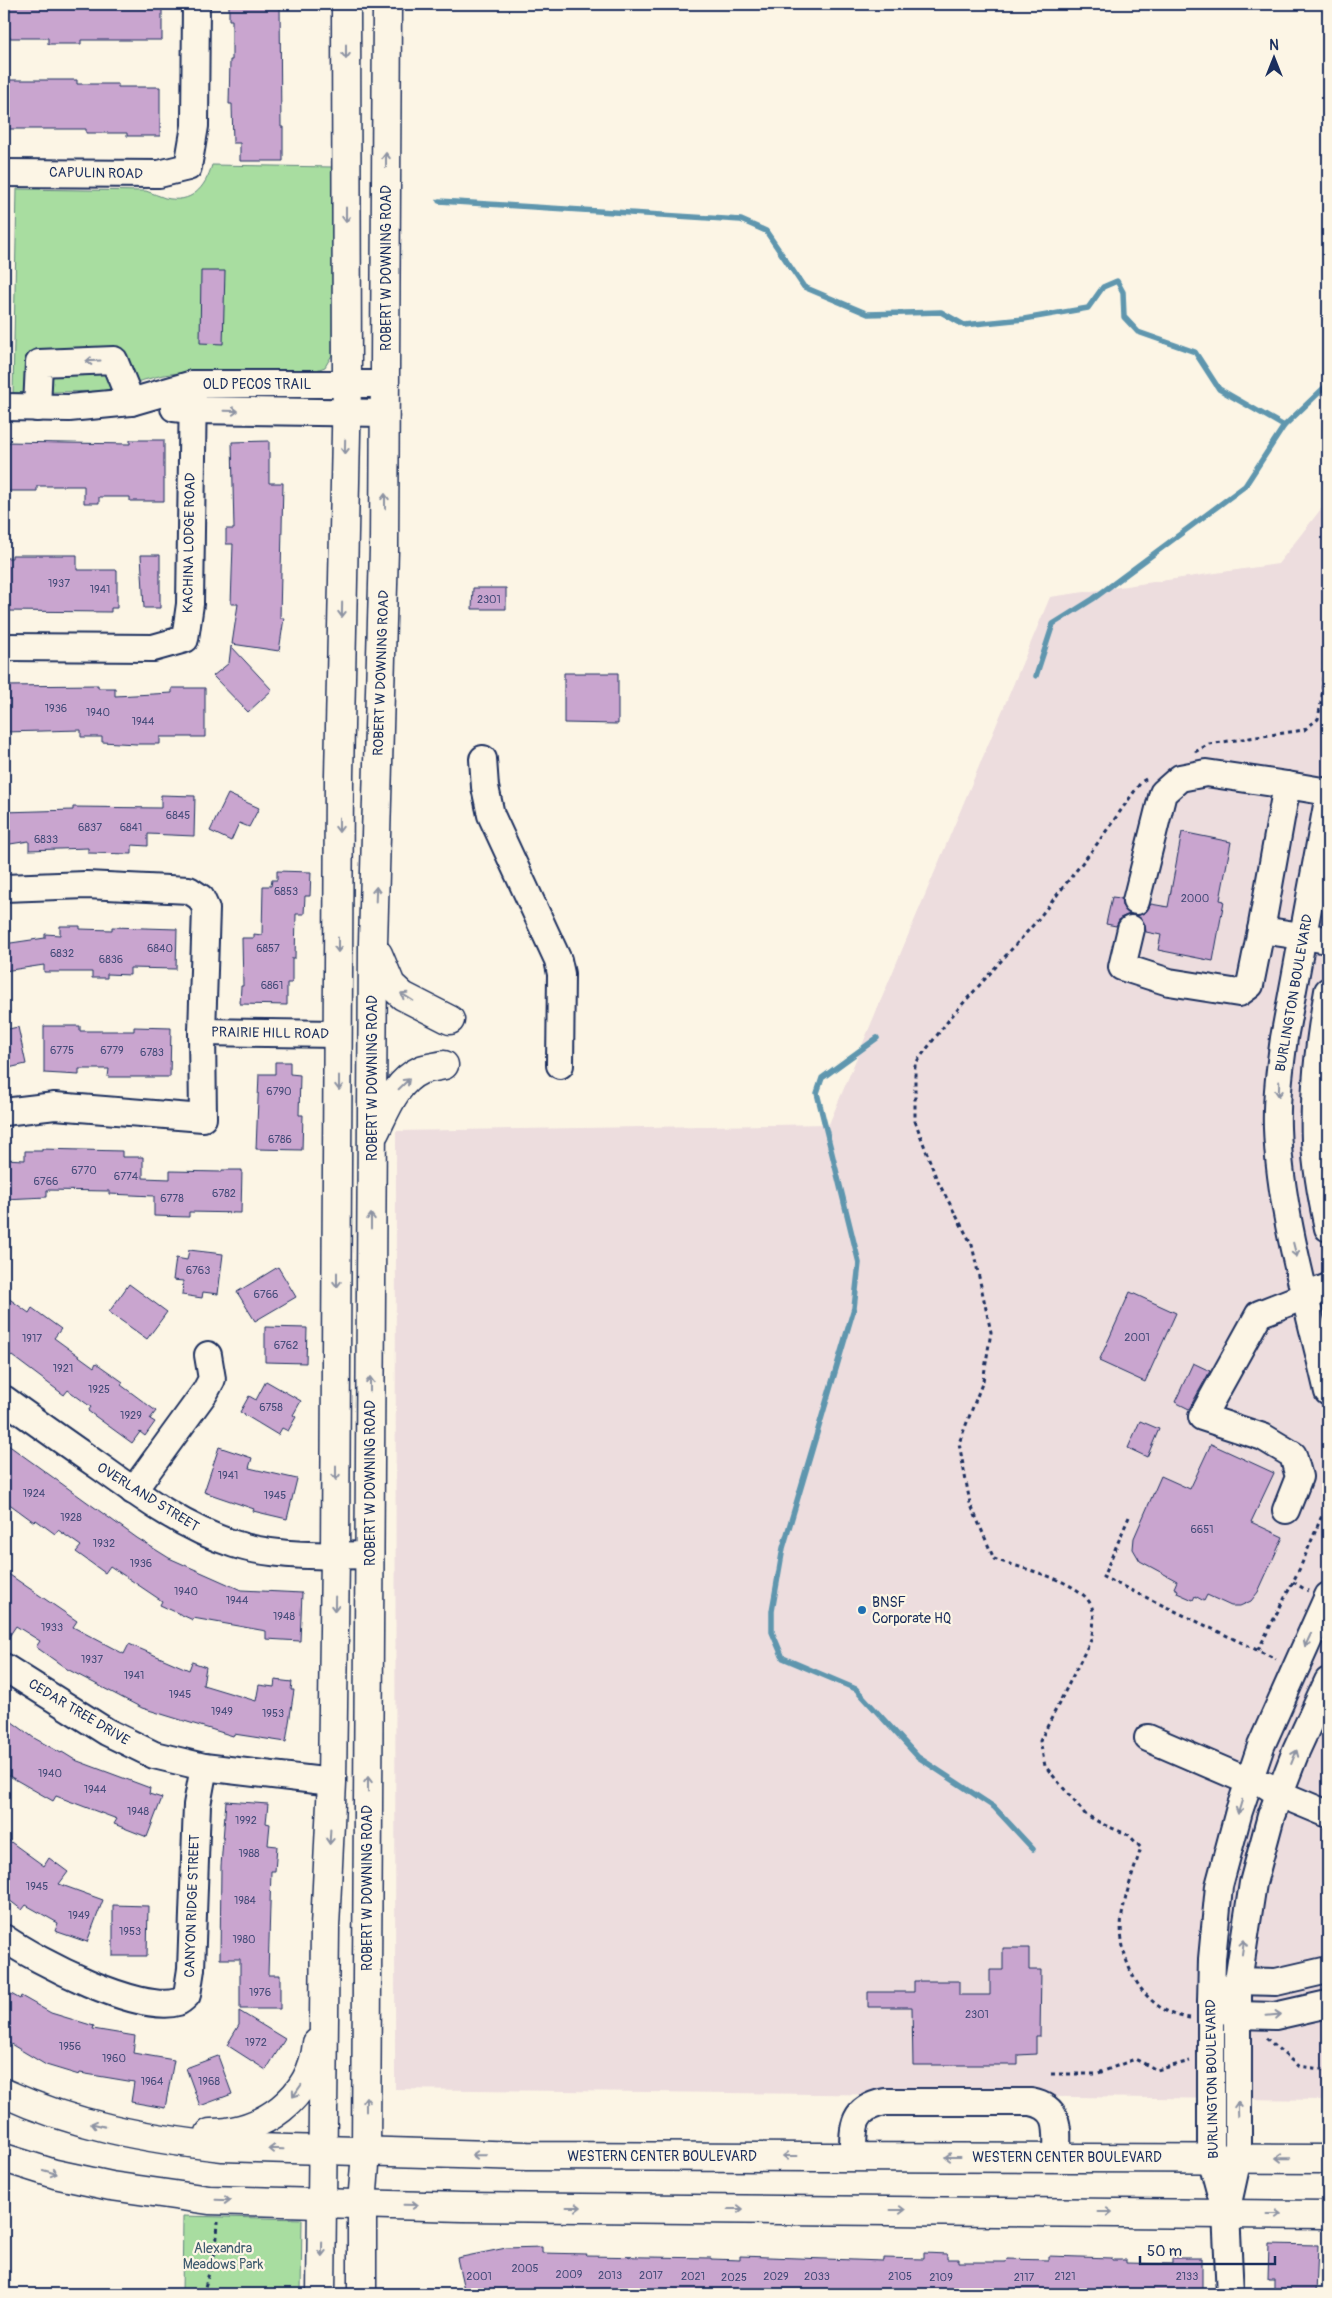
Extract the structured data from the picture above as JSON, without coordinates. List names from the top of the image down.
{
  "streets": {
    "main road": ["ROBERT W DOWNING ROAD", "WESTERN CENTER BOULEVARD"],
    "street": [
      "CAPULIN ROAD",
      "OLD PECOS TRAIL",
      "KACHINA LODGE ROAD",
      "BURLINGTON BOULEVARD",
      "PRAIRIE HILL ROAD",
      "OVERLAND STREET",
      "CEDAR TREE DRIVE",
      "CANYON RIDGE STREET"
    ]
  },
  "crossings": [
    ["ROBERT W DOWNING ROAD", "OLD PECOS TRAIL"],
    ["ROBERT W DOWNING ROAD", "OVERLAND STREET"],
    ["ROBERT W DOWNING ROAD", "WESTERN CENTER BOULEVARD"],
    ["OLD PECOS TRAIL", "KACHINA LODGE ROAD"],
    ["BURLINGTON BOULEVARD", "WESTERN CENTER BOULEVARD"],
    ["CEDAR TREE DRIVE", "CANYON RIDGE STREET"]
  ],
  "parks": ["Alexandra Meadows Park"],
  "places": ["BNSF Corporate HQ"],
  "house_numbers": [
    "1937",
    "1941",
    "2301",
    "1936",
    "1940",
    "1944",
    "6845",
    "6837",
    "6841",
    "6833",
    "6853",
    "2000",
    "6840",
    "6857",
    "6832",
    "6836",
    "6861",
    "6775",
    "6779",
    "6783",
    "6790",
    "6786",
    "6770",
    "6774",
    "6766",
    "6782",
    "6778",
    "6763",
    "6766",
    "2001",
    "1917",
    "6762",
    "1921",
    "1925",
    "6758",
    "1929",
    "1941",
    "1924",
    "1945",
    "1928",
    "6651",
    "1932",
    "1936",
    "1940",
    "1944",
    "1948",
    "1933",
    "1937",
    "1941",
    "1945",
    "1949",
    "1953",
    "1940",
    "1944",
    "1948",
    "1992",
    "1988",
    "1945",
    "1984",
    "1949",
    "1953",
    "1980",
    "1976",
    "2301",
    "1972",
    "1956",
    "1960",
    "1964",
    "1968",
    "2005",
    "2009",
    "2013",
    "2017",
    "2001",
    "2021",
    "2029",
    "2033",
    "2105",
    "2121",
    "2133",
    "2025",
    "2109",
    "2117"
  ],
  "scale_bar": "50 m",
  "north": "top"
}
